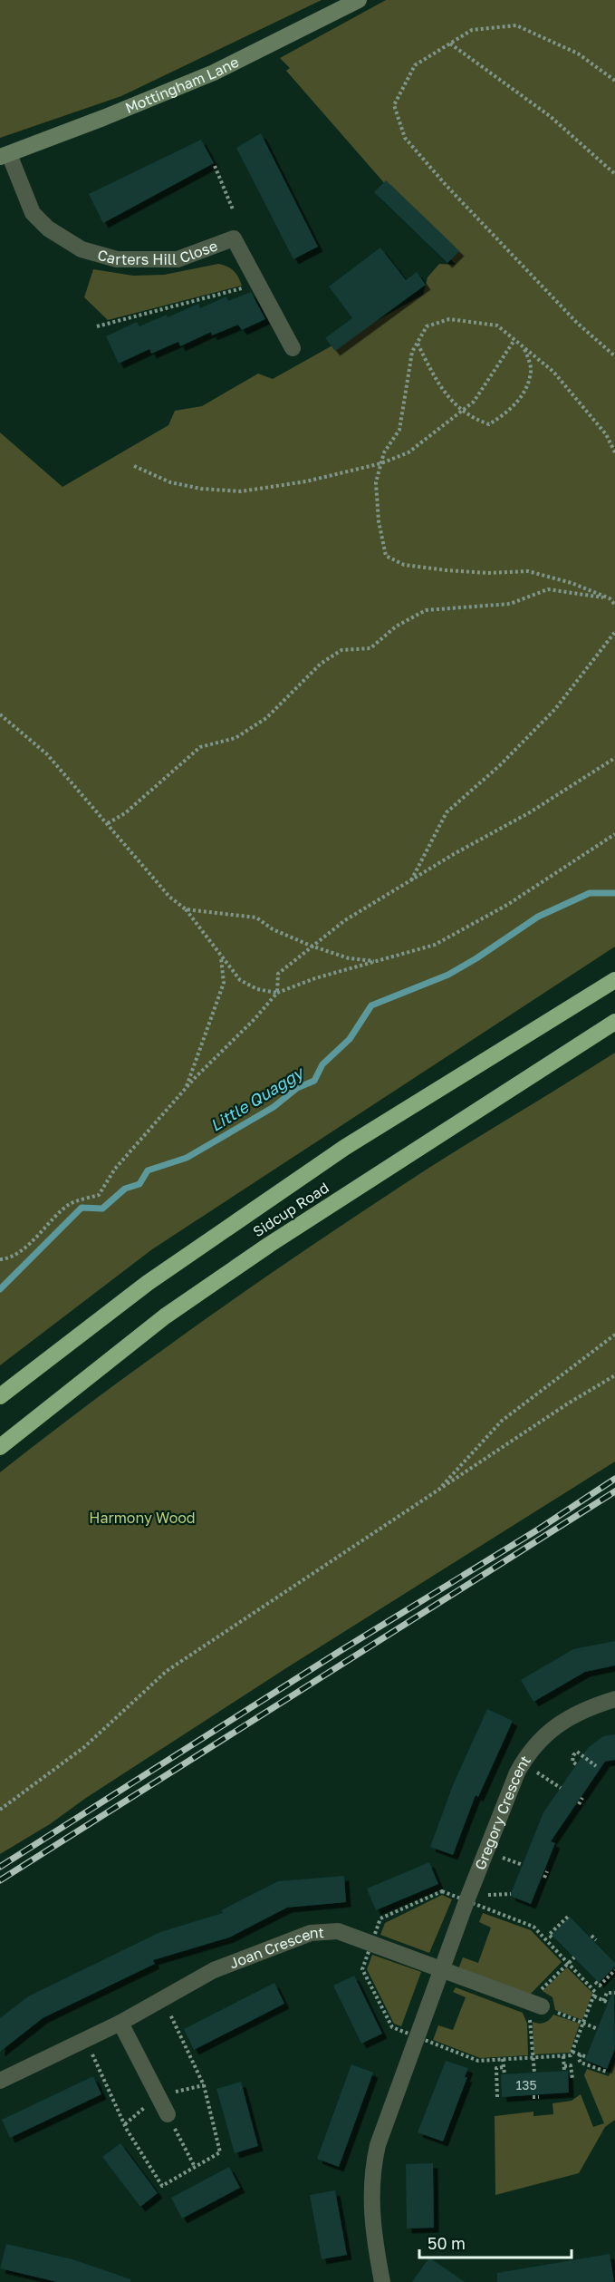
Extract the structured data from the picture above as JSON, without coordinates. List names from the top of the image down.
{
  "streets": {
    "highway": ["Sidcup Road"],
    "street": [
      "Mottingham Lane",
      "Carters Hill Close",
      "Gregory Crescent",
      "Joan Crescent"
    ]
  },
  "crossings": [
    ["Mottingham Lane", "Carters Hill Close"],
    ["Gregory Crescent", "Joan Crescent"]
  ],
  "water": ["Little Quaggy"],
  "parks": ["Harmony Wood"],
  "house_numbers": ["135"],
  "scale_bar": "50 m"
}
